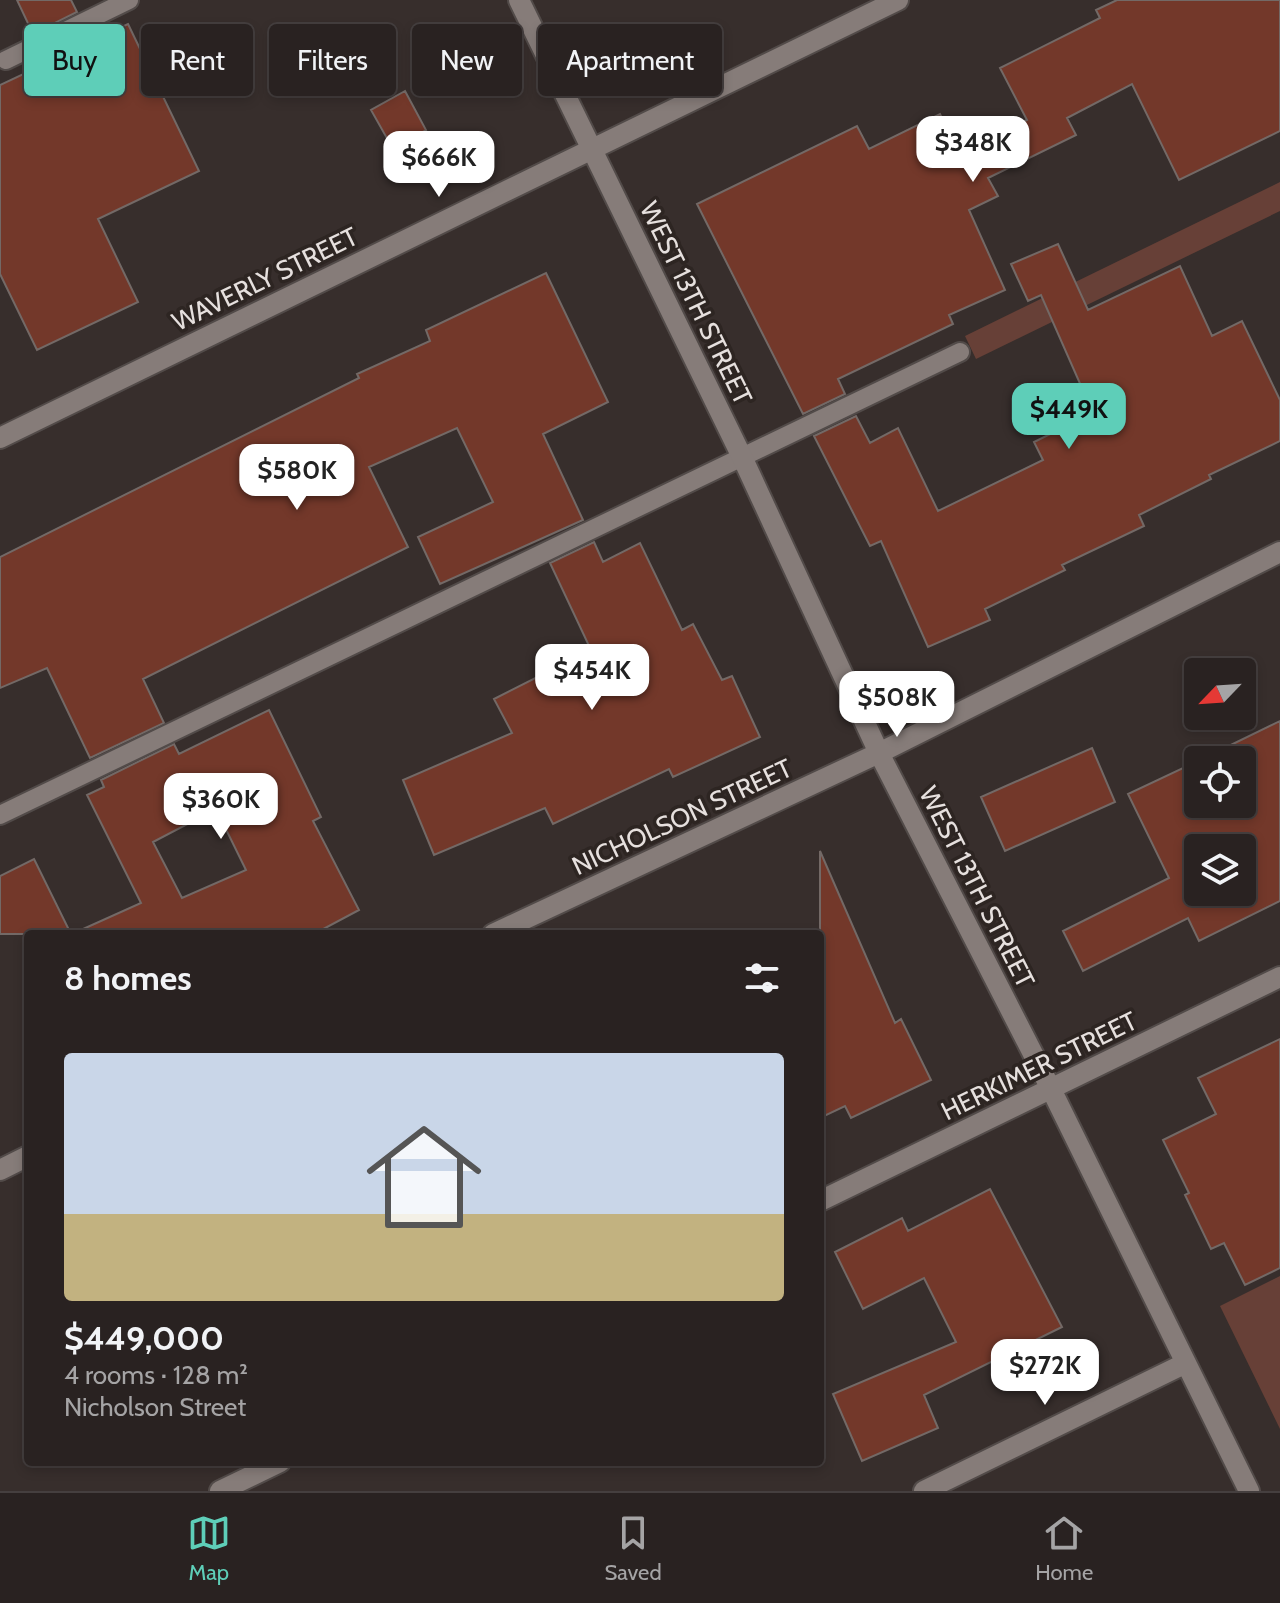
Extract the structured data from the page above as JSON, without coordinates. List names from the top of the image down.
{
  "streets": {
    "street": [
      "WAVERLY STREET",
      "WEST 13TH STREET",
      "NICHOLSON STREET",
      "HERKIMER STREET"
    ]
  },
  "crossings": [
    ["WAVERLY STREET", "WEST 13TH STREET"],
    ["WEST 13TH STREET", "NICHOLSON STREET"],
    ["WEST 13TH STREET", "HERKIMER STREET"]
  ],
  "north": "bottom left",
  "page": {
    "chip": [
      "Buy",
      "Rent",
      "Filters",
      "New",
      "Apartment"
    ],
    "price": [
      "$348K",
      "$666K",
      "$449K",
      "$580K",
      "$454K",
      "$508K",
      "$360K",
      "$272K"
    ],
    "heading": "8 homes",
    "list": [
      {
        "name": "$449,000",
        "note": "4 rooms · 128 m² · Nicholson Street"
      }
    ],
    "tabs": ["Map", "Saved", "Home"]
  }
}
